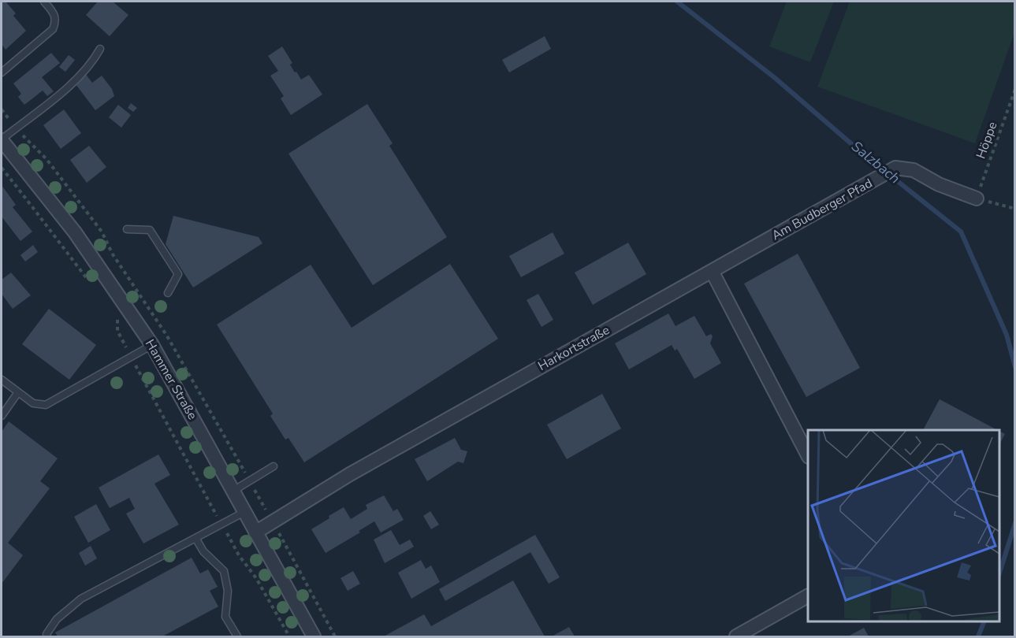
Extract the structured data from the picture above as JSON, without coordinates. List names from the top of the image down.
{
  "streets": {
    "street": ["Am Budberger Pfad", "Harkortstraße", "Hammer Straße"],
    "path": ["Höppe"]
  },
  "crossings": [
    ["Höppe", "Am Budberger Pfad"],
    ["Am Budberger Pfad", "Harkortstraße"],
    ["Harkortstraße", "Hammer Straße"]
  ],
  "water": ["Salzbach"]
}
